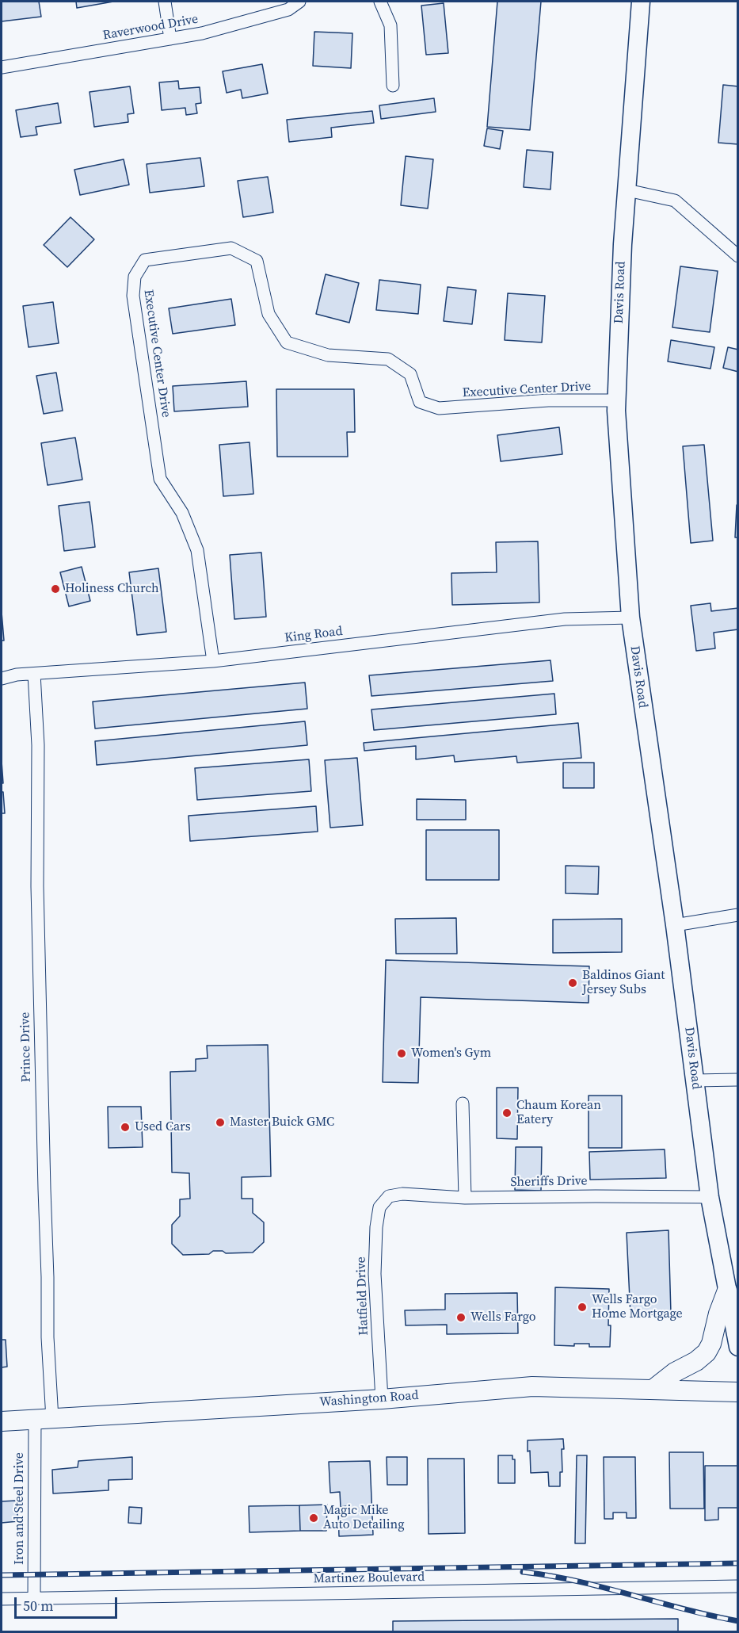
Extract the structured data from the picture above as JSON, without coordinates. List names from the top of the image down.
{
  "streets": {
    "main road": ["Davis Road", "Washington Road"],
    "street": [
      "Raverwood Drive",
      "Executive Center Drive",
      "King Road",
      "Prince Drive",
      "Sheriffs Drive",
      "Hatfield Drive",
      "Iron and Steel Drive",
      "Martinez Boulevard"
    ]
  },
  "crossings": [
    ["Davis Road", "Executive Center Drive"],
    ["Davis Road", "King Road"],
    ["Davis Road", "Sheriffs Drive"],
    ["Executive Center Drive", "King Road"],
    ["King Road", "Prince Drive"],
    ["Prince Drive", "Washington Road"],
    ["Prince Drive", "Iron and Steel Drive"],
    ["Sheriffs Drive", "Hatfield Drive"],
    ["Hatfield Drive", "Washington Road"],
    ["Washington Road", "Iron and Steel Drive"],
    ["Iron and Steel Drive", "Martinez Boulevard"]
  ],
  "places": [
    "Holiness Church",
    "Baldinos Giant Jersey Subs",
    "Women's Gym",
    "Chaum Korean Eatery",
    "Master Buick GMC",
    "Used Cars",
    "Wells Fargo Home Mortgage",
    "Wells Fargo",
    "Magic Mike Auto Detailing"
  ],
  "scale_bar": "50 m"
}
